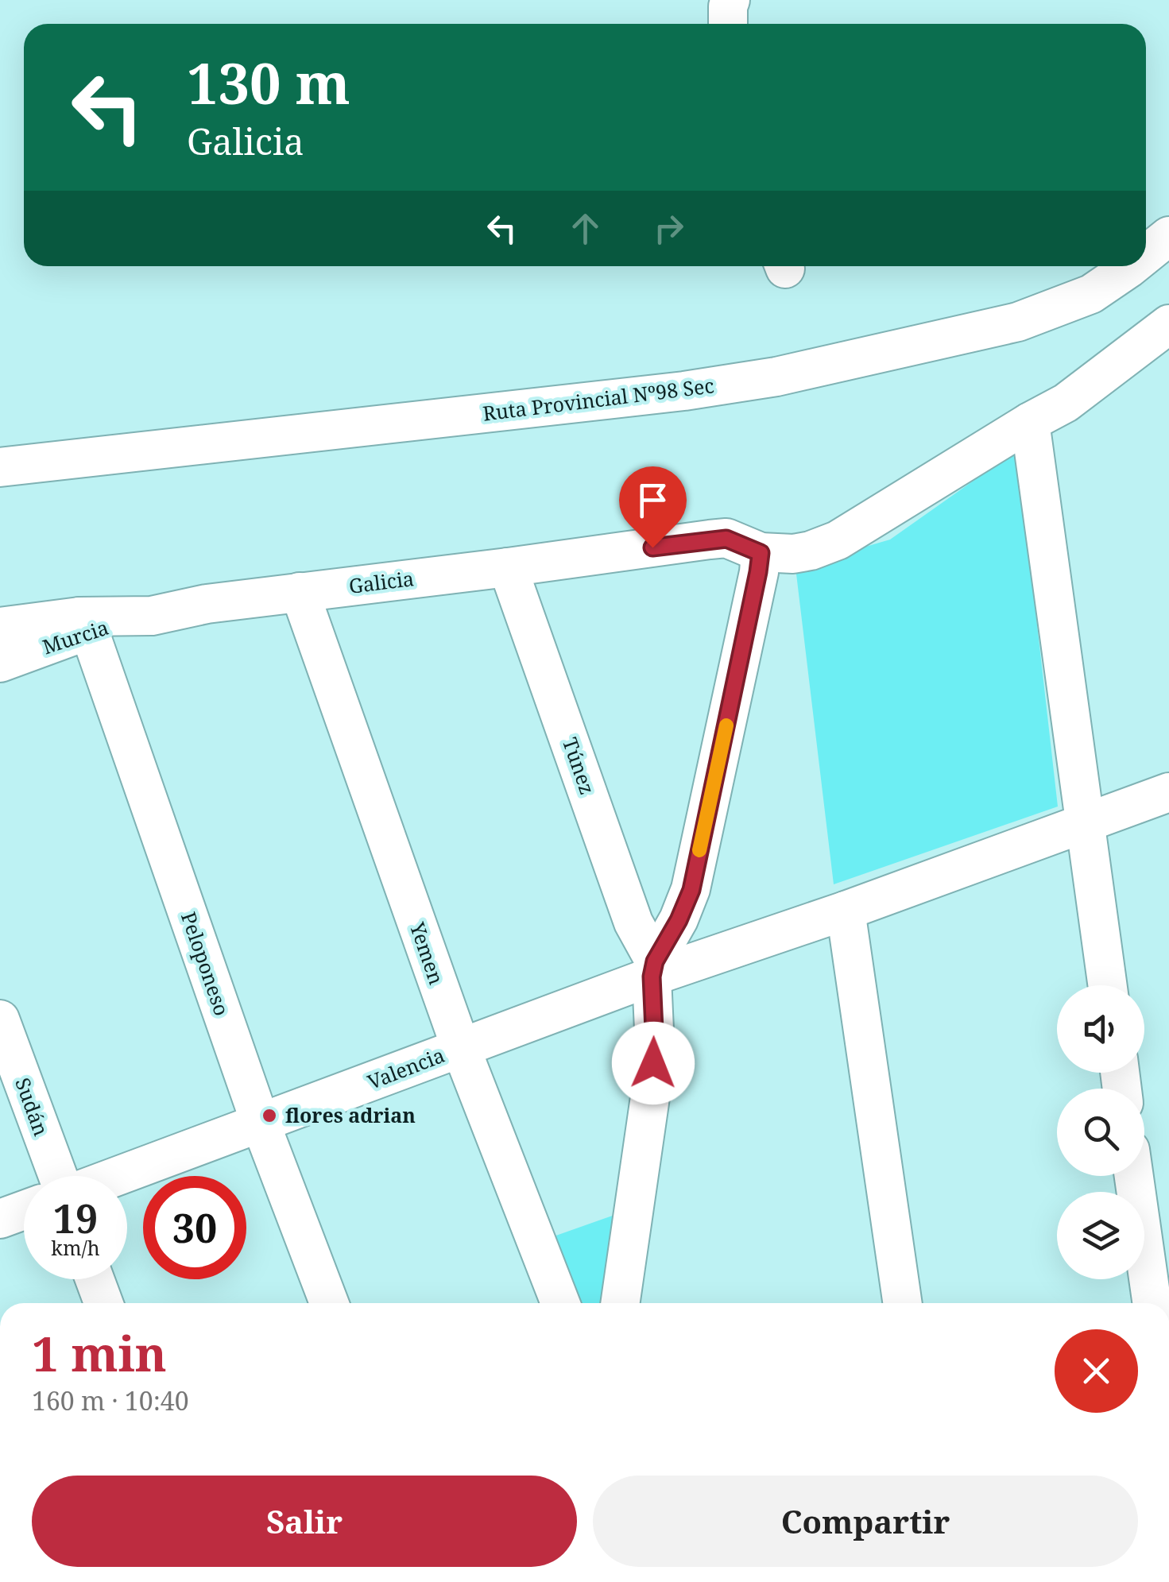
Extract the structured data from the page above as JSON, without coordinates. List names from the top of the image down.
{
  "streets": {
    "street": [
      "Ruta Provincial Nº98 Sec",
      "Galicia",
      "Murcia",
      "Túnez",
      "Yemen",
      "Peloponeso",
      "Valencia",
      "Sudán"
    ]
  },
  "crossings": [
    ["Galicia", "Murcia"],
    ["Galicia", "Túnez"],
    ["Galicia", "Yemen"],
    ["Galicia", "Peloponeso"],
    ["Murcia", "Peloponeso"],
    ["Túnez", "Valencia"],
    ["Yemen", "Valencia"],
    ["Peloponeso", "Valencia"]
  ],
  "places": ["flores adrian"],
  "page": {
    "turn": ["130 m", "Galicia"],
    "speed": "19 km/h",
    "limit": "30",
    "heading": ["1 min", "160 m · 10:40"],
    "buttons": ["Salir", "Compartir"]
  }
}
